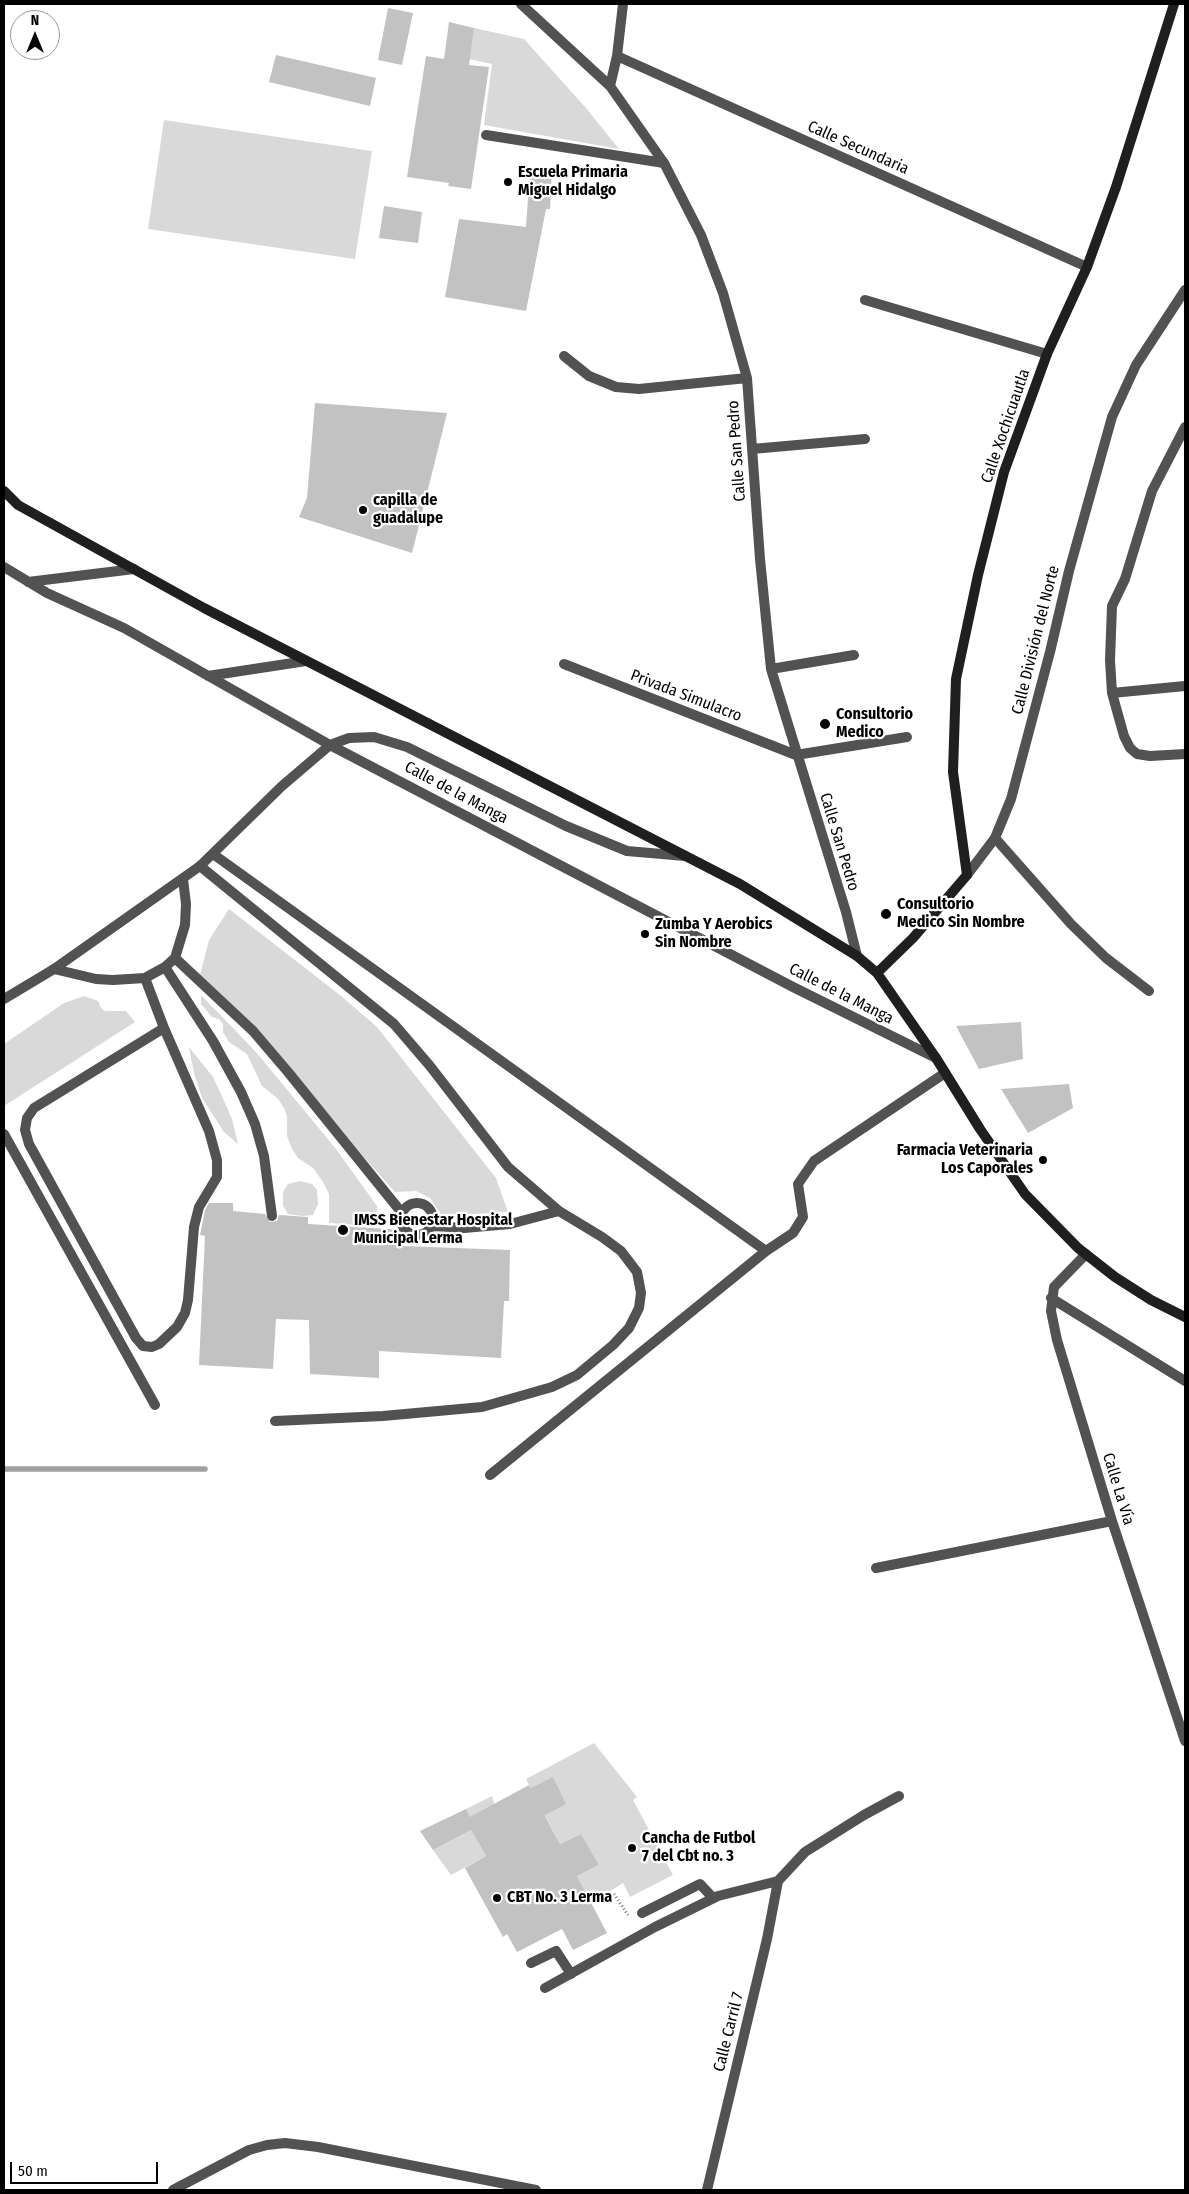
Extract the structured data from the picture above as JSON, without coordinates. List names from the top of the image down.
{
  "streets": {
    "main road": ["Calle Xochicuautla", "Calle División del Norte"],
    "street": [
      "Calle Secundaria",
      "Calle San Pedro",
      "Privada Simulacro",
      "Calle de la Manga",
      "Calle La Vía",
      "Calle Carril 7"
    ]
  },
  "crossings": [
    ["Calle Secundaria", "Calle Xochicuautla"],
    ["Calle Xochicuautla", "Calle División del Norte"],
    ["Calle San Pedro", "Privada Simulacro"]
  ],
  "places": [
    "Escuela Primaria Miguel Hidalgo",
    "capilla de guadalupe",
    "Consultorio Medico",
    "Consultorio Medico Sin Nombre",
    "Zumba Y Aerobics Sin Nombre",
    "Farmacia Veterinaria Los Caporales",
    "IMSS Bienestar Hospital Municipal Lerma",
    "Cancha de Futbol 7 del Cbt no. 3",
    "CBT No. 3 Lerma"
  ],
  "scale_bar": "50 m",
  "north": "top"
}
